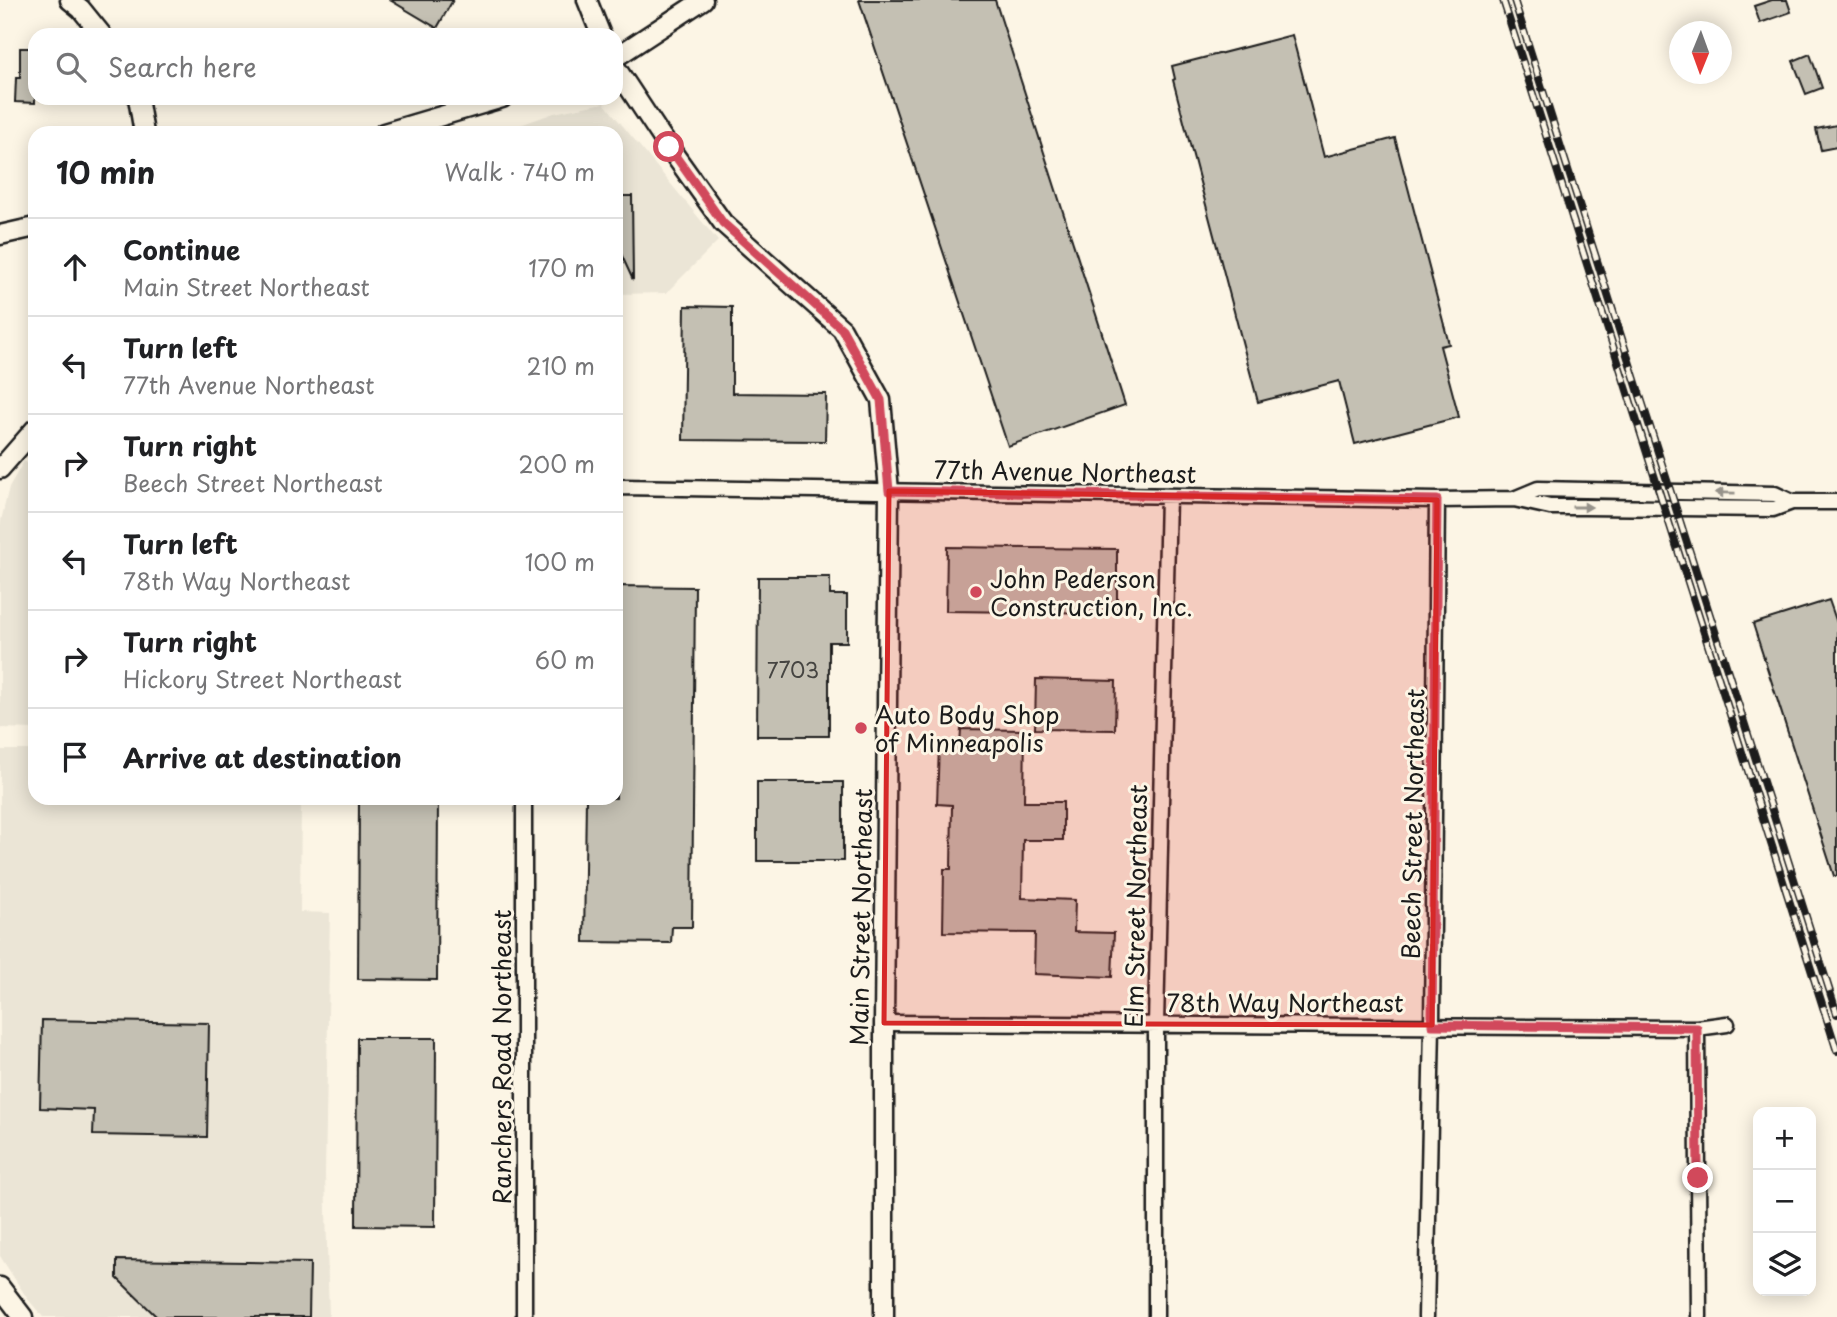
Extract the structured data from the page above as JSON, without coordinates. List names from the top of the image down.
{
  "streets": {
    "street": [
      "77th Avenue Northeast",
      "Beech Street Northeast",
      "Elm Street Northeast",
      "Main Street Northeast",
      "78th Way Northeast",
      "Ranchers Road Northeast"
    ]
  },
  "crossings": [
    ["77th Avenue Northeast", "Beech Street Northeast"],
    ["77th Avenue Northeast", "Elm Street Northeast"],
    ["77th Avenue Northeast", "Main Street Northeast"],
    ["Beech Street Northeast", "78th Way Northeast"],
    ["Elm Street Northeast", "78th Way Northeast"],
    ["Main Street Northeast", "78th Way Northeast"]
  ],
  "places": ["John Pederson Construction, Inc.", "Auto Body Shop of Minneapolis"],
  "house_numbers": ["7703"],
  "north": "bottom",
  "page": {
    "search": "Search here",
    "heading": ["10 min", "Walk · 740 m"],
    "list": [
      ["Continue", "Main Street Northeast", "170 m"],
      ["Turn left", "77th Avenue Northeast", "210 m"],
      ["Turn right", "Beech Street Northeast", "200 m"],
      ["Turn left", "78th Way Northeast", "100 m"],
      ["Turn right", "Hickory Street Northeast", "60 m"],
      "Arrive at destination"
    ],
    "map_buttons": ["+", "−"]
  }
}
